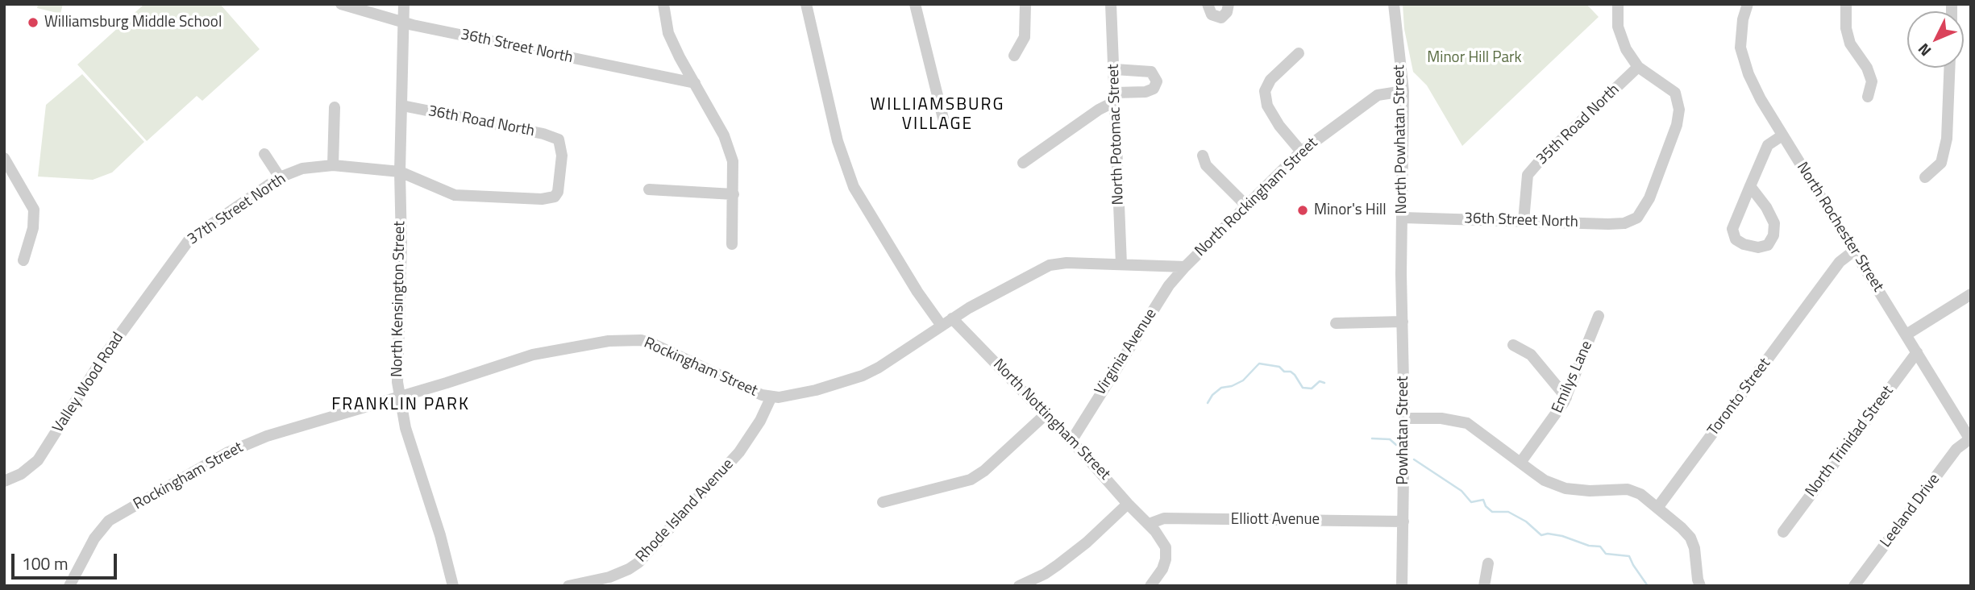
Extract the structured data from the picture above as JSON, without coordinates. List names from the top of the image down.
{
  "streets": {
    "street": [
      "36th Street North",
      "36th Road North",
      "35th Road North",
      "North Potomac Street",
      "North Powhatan Street",
      "North Rockingham Street",
      "37th Street North",
      "North Rochester Street",
      "North Kensington Street",
      "Virginia Avenue",
      "Rockingham Street",
      "Emilys Lane",
      "Valley Wood Road",
      "Toronto Street",
      "North Nottingham Street",
      "Powhatan Street",
      "North Trinidad Street",
      "Rhode Island Avenue",
      "Leeland Drive",
      "Elliott Avenue"
    ]
  },
  "crossings": [
    ["36th Street North", "35th Road North"],
    ["36th Street North", "North Powhatan Street"],
    ["36th Street North", "North Kensington Street"],
    ["36th Road North", "37th Street North"],
    ["36th Road North", "North Kensington Street"],
    ["North Potomac Street", "North Rockingham Street"],
    ["North Powhatan Street", "North Rockingham Street"],
    ["North Powhatan Street", "Powhatan Street"],
    ["North Rockingham Street", "Virginia Avenue"],
    ["North Rockingham Street", "Rockingham Street"],
    ["37th Street North", "North Kensington Street"],
    ["37th Street North", "Valley Wood Road"],
    ["North Rochester Street", "Toronto Street"],
    ["North Rochester Street", "North Trinidad Street"],
    ["North Rochester Street", "Leeland Drive"],
    ["North Kensington Street", "Rockingham Street"],
    ["Virginia Avenue", "North Nottingham Street"],
    ["Rockingham Street", "North Nottingham Street"],
    ["Rockingham Street", "Rhode Island Avenue"],
    ["North Nottingham Street", "Elliott Avenue"],
    ["Powhatan Street", "Elliott Avenue"]
  ],
  "districts": ["WILLIAMSBURG VILLAGE", "FRANKLIN PARK"],
  "parks": ["Minor Hill Park"],
  "places": ["Williamsburg Middle School", "Minor's Hill"],
  "scale_bar": "100 m",
  "north": "bottom left"
}
